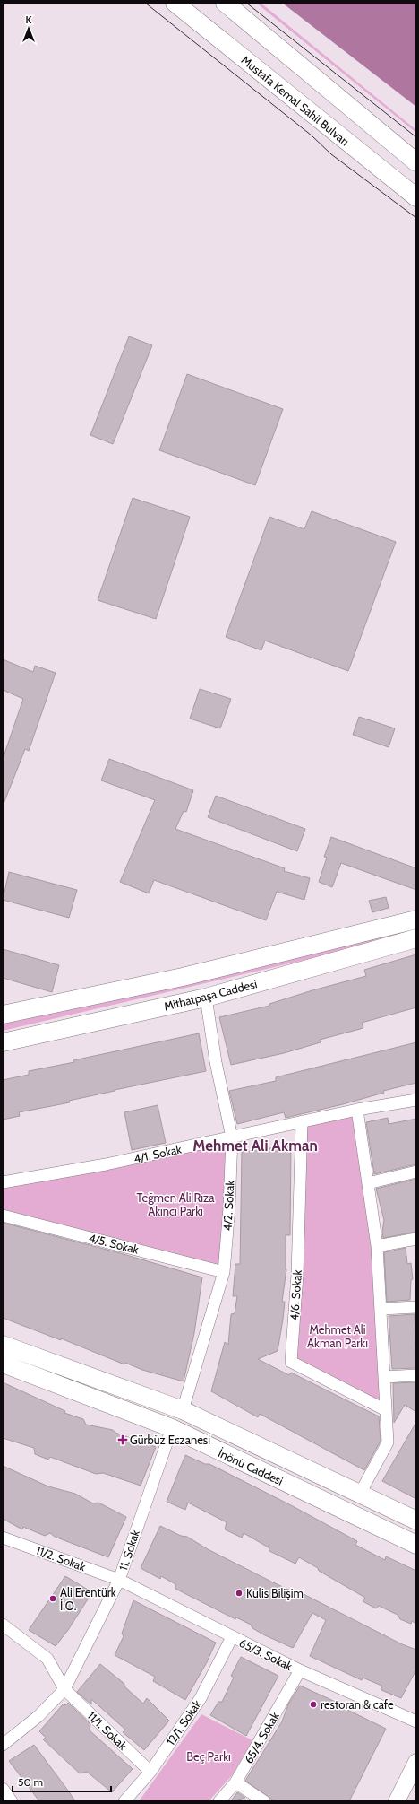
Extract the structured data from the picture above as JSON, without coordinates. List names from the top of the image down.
{
  "streets": {
    "main road": ["Mustafa Kemal Sahil Bulvarı", "Mithatpaşa Caddesi", "İnönü Caddesi"],
    "street": [
      "4/1. Sokak",
      "4/2. Sokak",
      "4/5. Sokak",
      "4/6. Sokak",
      "11. Sokak",
      "11/2. Sokak",
      "65/3. Sokak",
      "12/1. Sokak",
      "11/1. Sokak",
      "65/4. Sokak"
    ]
  },
  "crossings": [
    ["Mithatpaşa Caddesi", "4/2. Sokak"],
    ["4/1. Sokak", "4/2. Sokak"],
    ["4/1. Sokak", "4/6. Sokak"],
    ["4/2. Sokak", "4/5. Sokak"],
    ["4/2. Sokak", "İnönü Caddesi"],
    ["İnönü Caddesi", "11. Sokak"],
    ["11. Sokak", "11/2. Sokak"],
    ["11. Sokak", "65/3. Sokak"],
    ["11. Sokak", "11/1. Sokak"],
    ["11/2. Sokak", "65/3. Sokak"],
    ["65/3. Sokak", "12/1. Sokak"],
    ["65/3. Sokak", "65/4. Sokak"],
    ["12/1. Sokak", "11/1. Sokak"]
  ],
  "districts": ["Mehmet Ali Akman"],
  "parks": ["Teğmen Ali Rıza Akıncı Parkı", "Mehmet Ali Akman Parkı", "Beç Parkı"],
  "places": {
    "health": ["Gürbüz Eczanesi"],
    "other": ["Kulis Bilişim", "Ali Erentürk İ.O.", "restoran & cafe"]
  },
  "scale_bar": "50 m",
  "north": "top"
}
